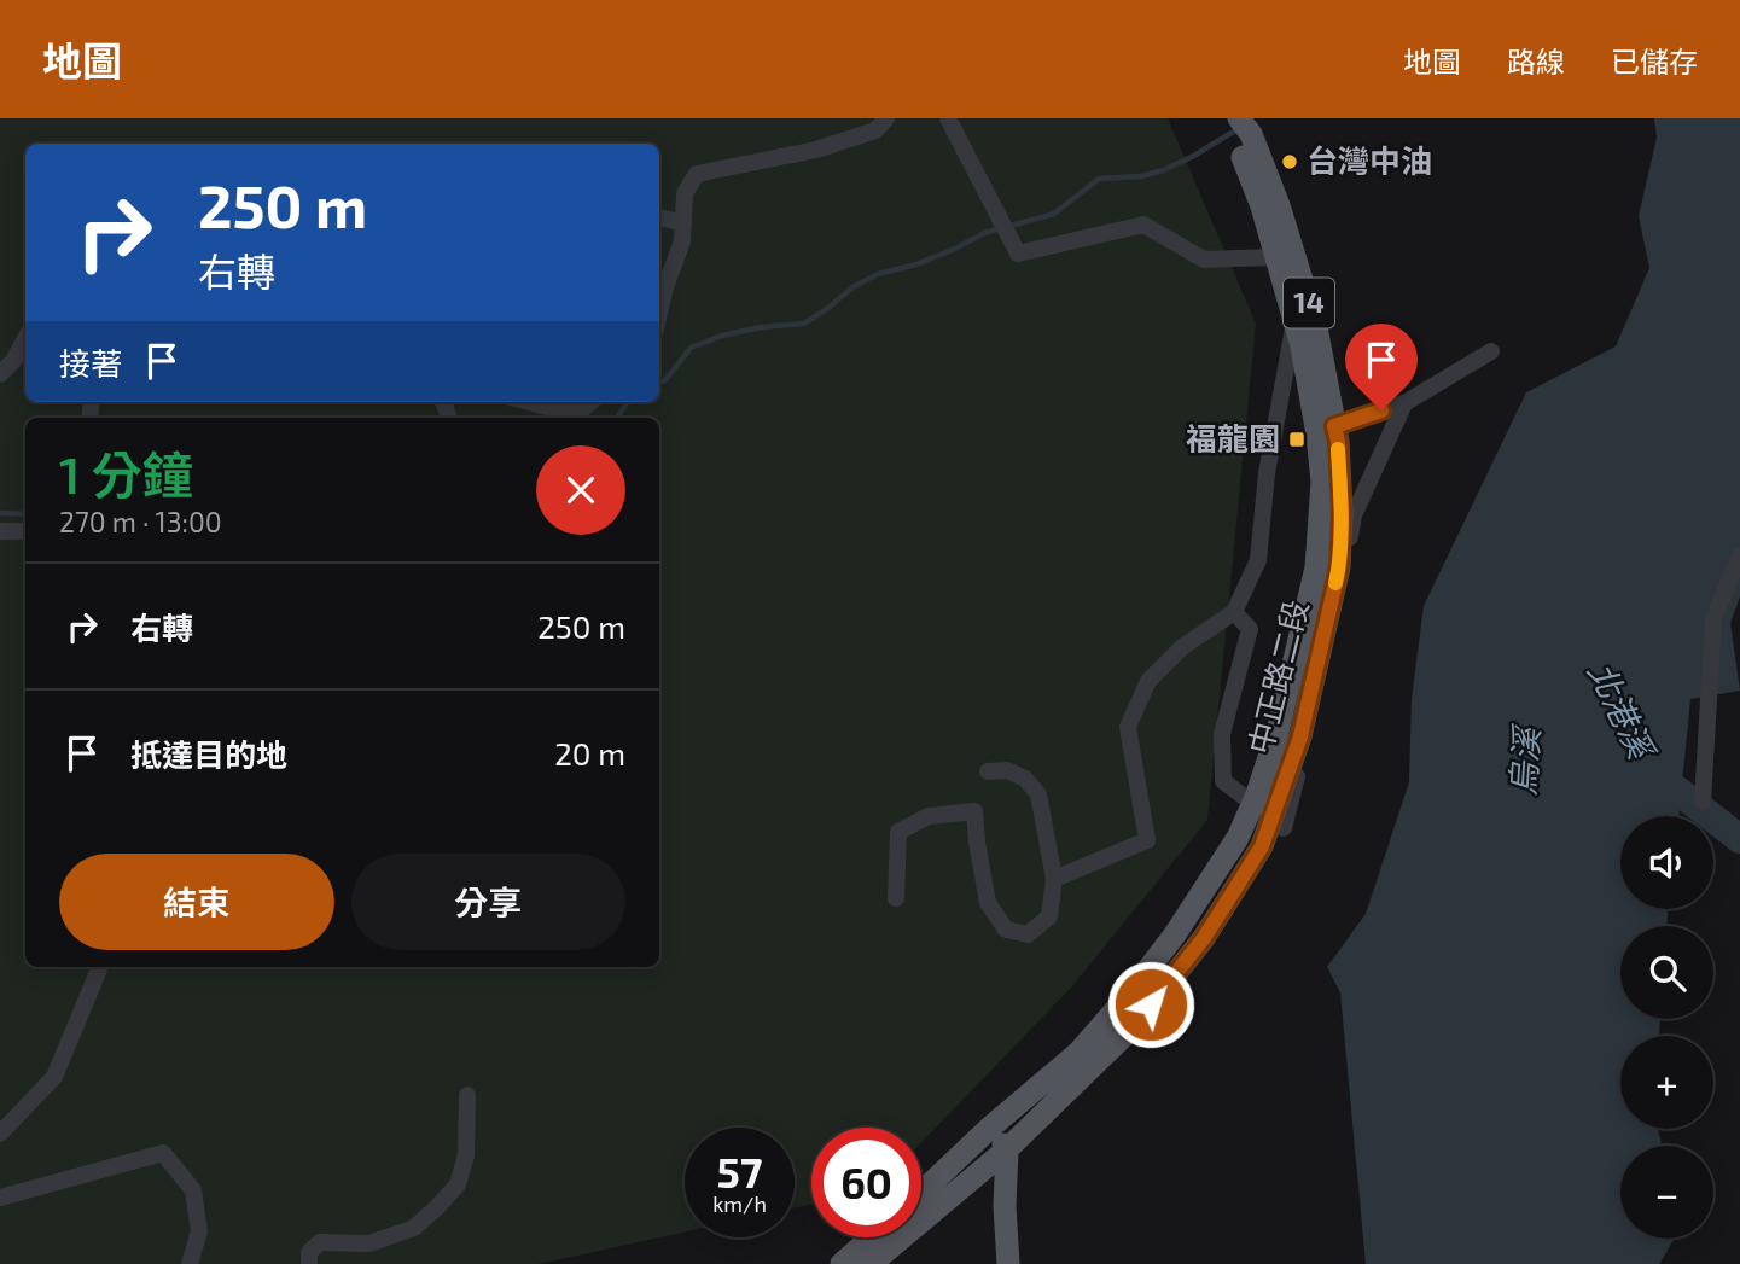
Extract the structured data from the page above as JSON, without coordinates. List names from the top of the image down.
{
  "streets": {
    "main road": ["14", "中正路二段"]
  },
  "water": ["北港溪", "烏溪"],
  "places": {
    "other": ["台灣中油"],
    "transit": ["福龍園"]
  },
  "page": {
    "header": "地圖",
    "nav": ["地圖", "路線", "已儲存"],
    "turn": ["250 m", "右轉"],
    "then": "接著",
    "heading": ["1 分鐘", "270 m · 13:00"],
    "list": [
      {
        "name": "右轉",
        "value": "250 m"
      },
      {
        "name": "抵達目的地",
        "value": "20 m"
      }
    ],
    "map_buttons": ["+", "−"],
    "buttons": ["結束", "分享"],
    "speed": "57 km/h",
    "limit": "60"
  }
}
